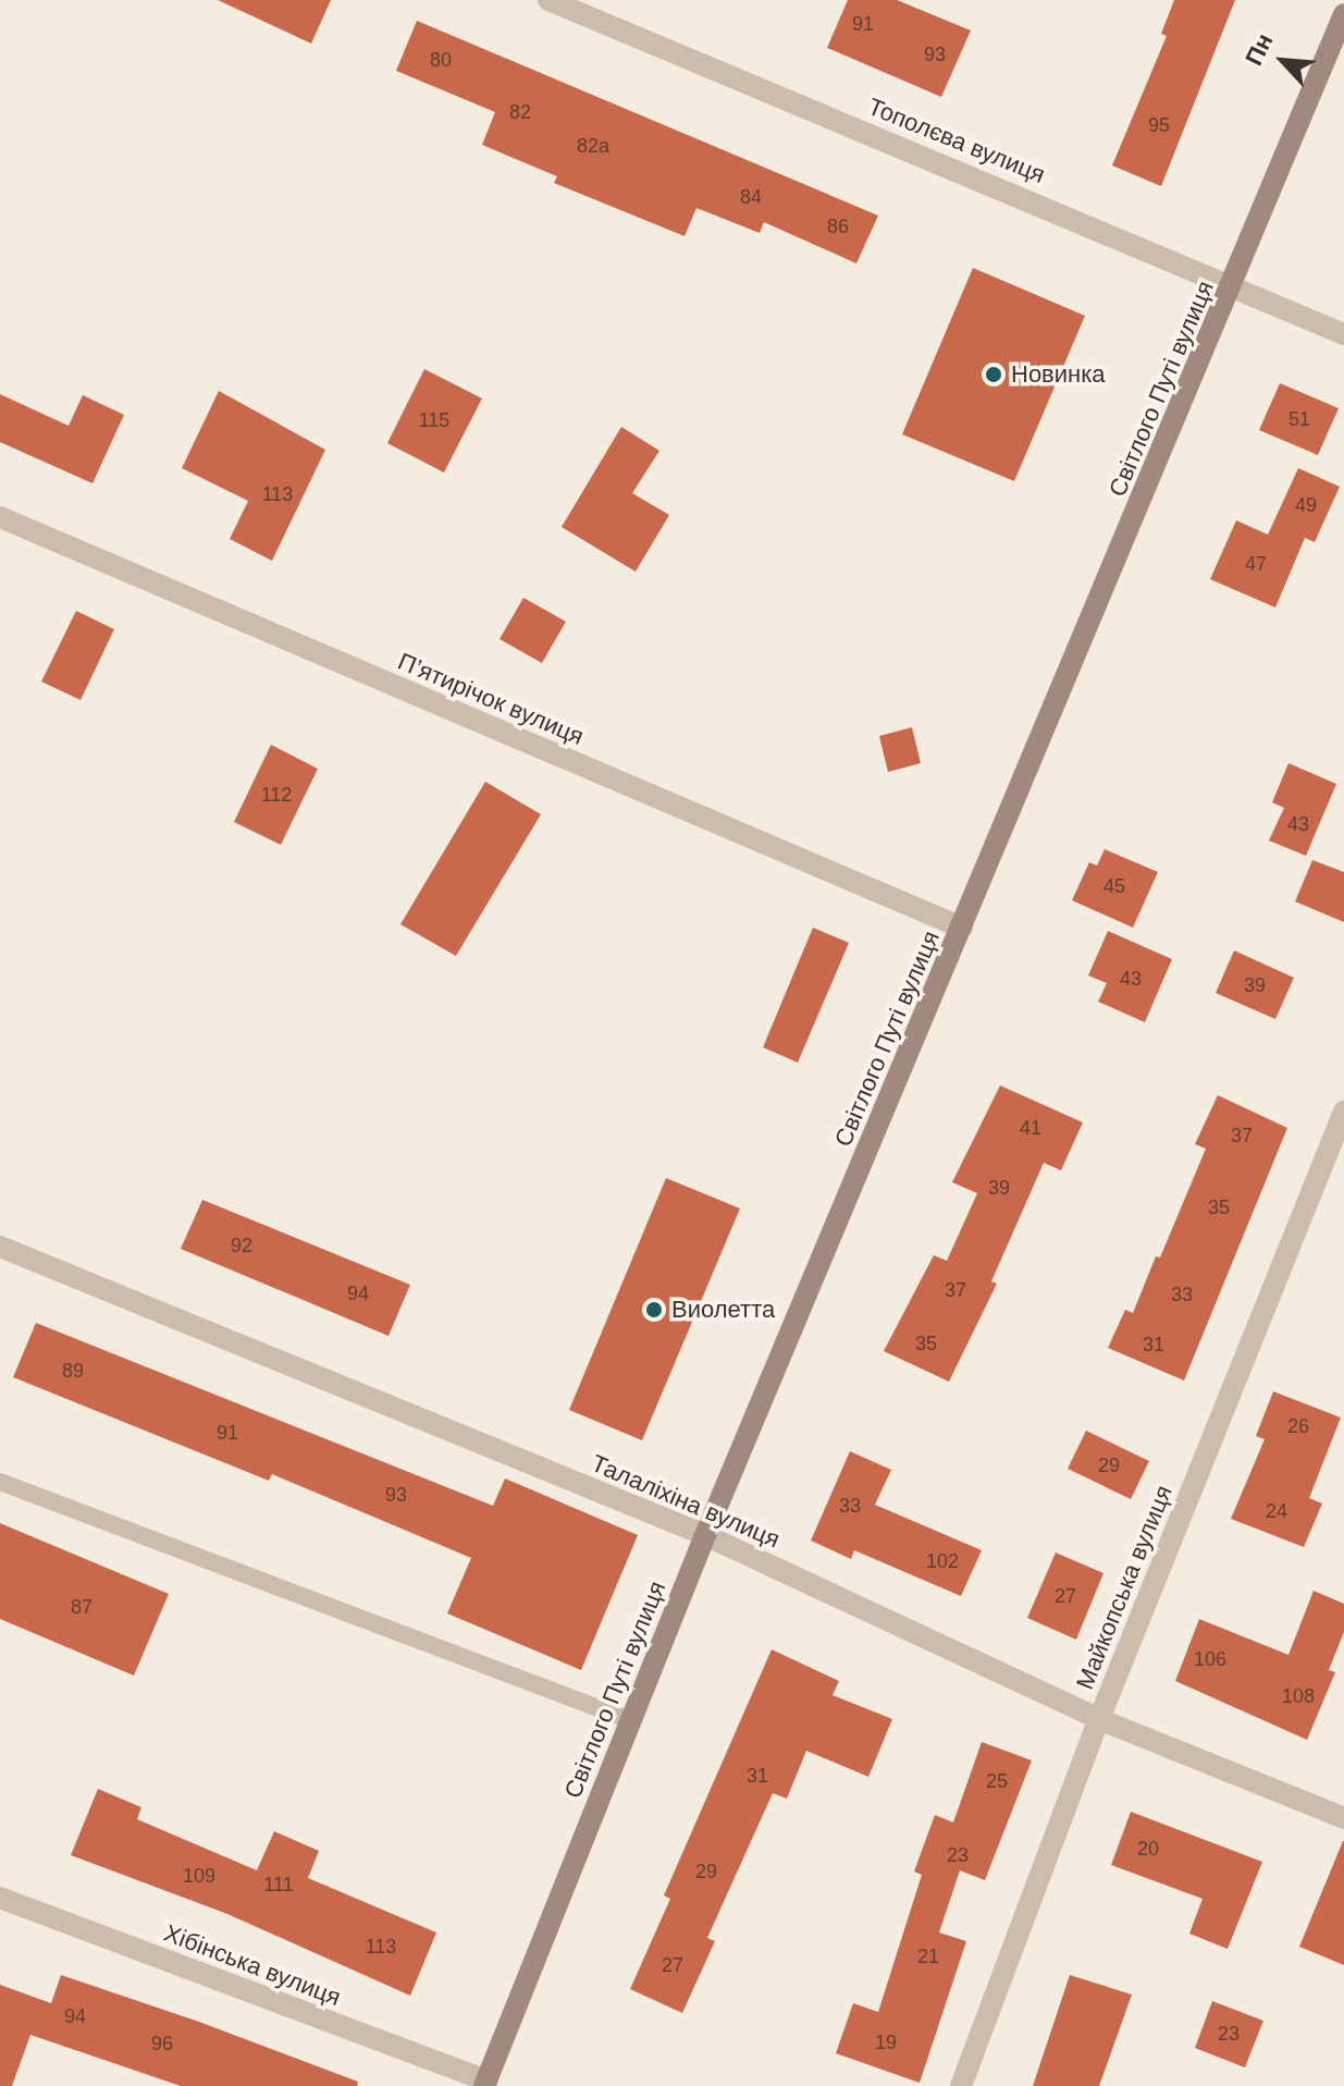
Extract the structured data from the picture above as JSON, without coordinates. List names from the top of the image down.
{
  "streets": {
    "main road": ["Світлого Путі вулиця"],
    "street": [
      "Тополєва вулиця",
      "П’ятирічок вулиця",
      "Талаліхіна вулиця",
      "Майкопська вулиця",
      "Хібінська вулиця"
    ]
  },
  "crossings": [
    ["Тополєва вулиця", "Світлого Путі вулиця"],
    ["Світлого Путі вулиця", "П’ятирічок вулиця"],
    ["Світлого Путі вулиця", "Талаліхіна вулиця"],
    ["Світлого Путі вулиця", "Хібінська вулиця"],
    ["Талаліхіна вулиця", "Майкопська вулиця"]
  ],
  "places": ["Новинка", "Виолетта"],
  "house_numbers": [
    "91",
    "93",
    "80",
    "82",
    "95",
    "82а",
    "84",
    "86",
    "51",
    "115",
    "113",
    "49",
    "47",
    "112",
    "43",
    "45",
    "43",
    "39",
    "41",
    "37",
    "39",
    "35",
    "92",
    "37",
    "94",
    "33",
    "35",
    "31",
    "89",
    "26",
    "91",
    "29",
    "93",
    "33",
    "24",
    "102",
    "27",
    "87",
    "106",
    "108",
    "31",
    "25",
    "20",
    "23",
    "29",
    "109",
    "111",
    "113",
    "21",
    "27",
    "94",
    "23",
    "19",
    "96"
  ],
  "north": "top left"
}
